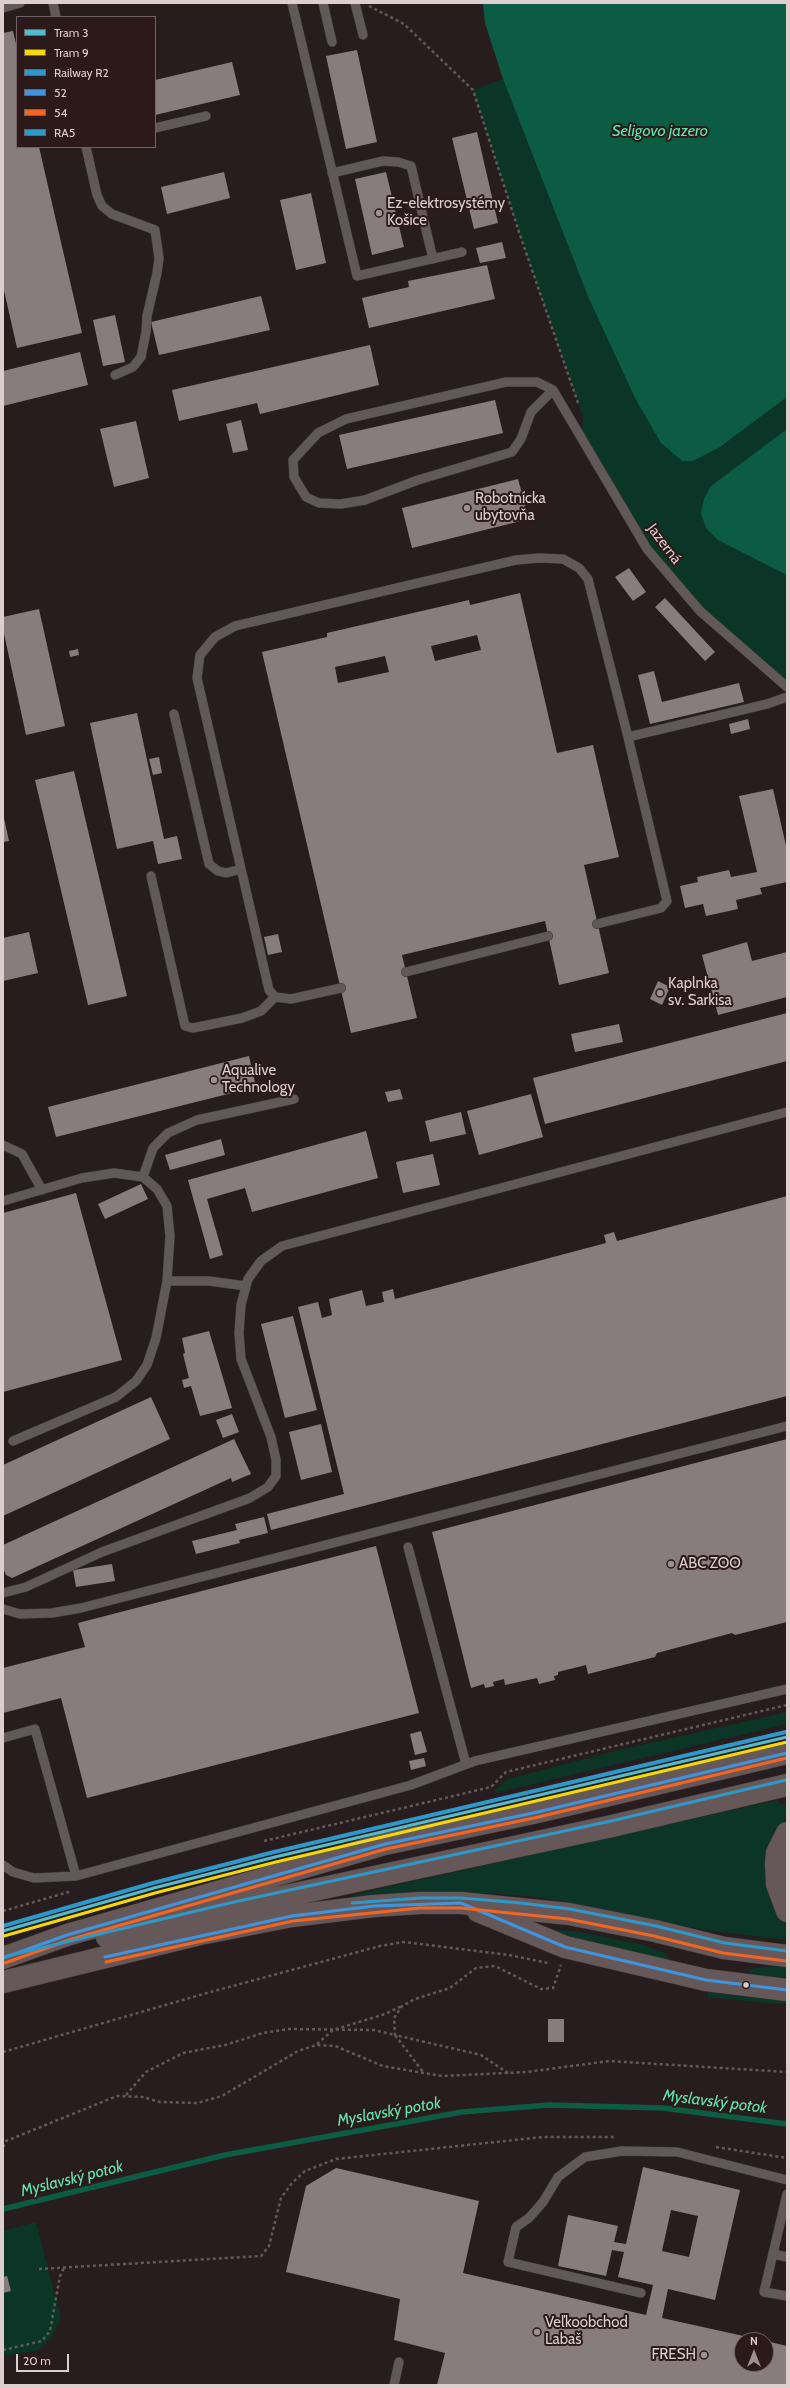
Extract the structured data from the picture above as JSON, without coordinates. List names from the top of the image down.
{
  "streets": {
    "lane": ["Jazerná"]
  },
  "water": ["Seligovo jazero", "Myslavský potok"],
  "places": [
    "Ez-elektrosystémy Košice",
    "Robotnícka ubytovňa",
    "Kaplnka sv. Sarkisa",
    "Aqualive Technology",
    "ABC ZOO",
    "Veľkoobchod Labaš",
    "FRESH"
  ],
  "lines": [
    "rail line R2",
    "tram line 3",
    "tram line 9",
    "transit line 52",
    "transit line 54",
    "transit line RA5"
  ],
  "legend": [
    "Tram 3",
    "Tram 9",
    "Railway R2",
    "52",
    "54",
    "RA5"
  ],
  "scale_bar": "20 m",
  "north": "top"
}
